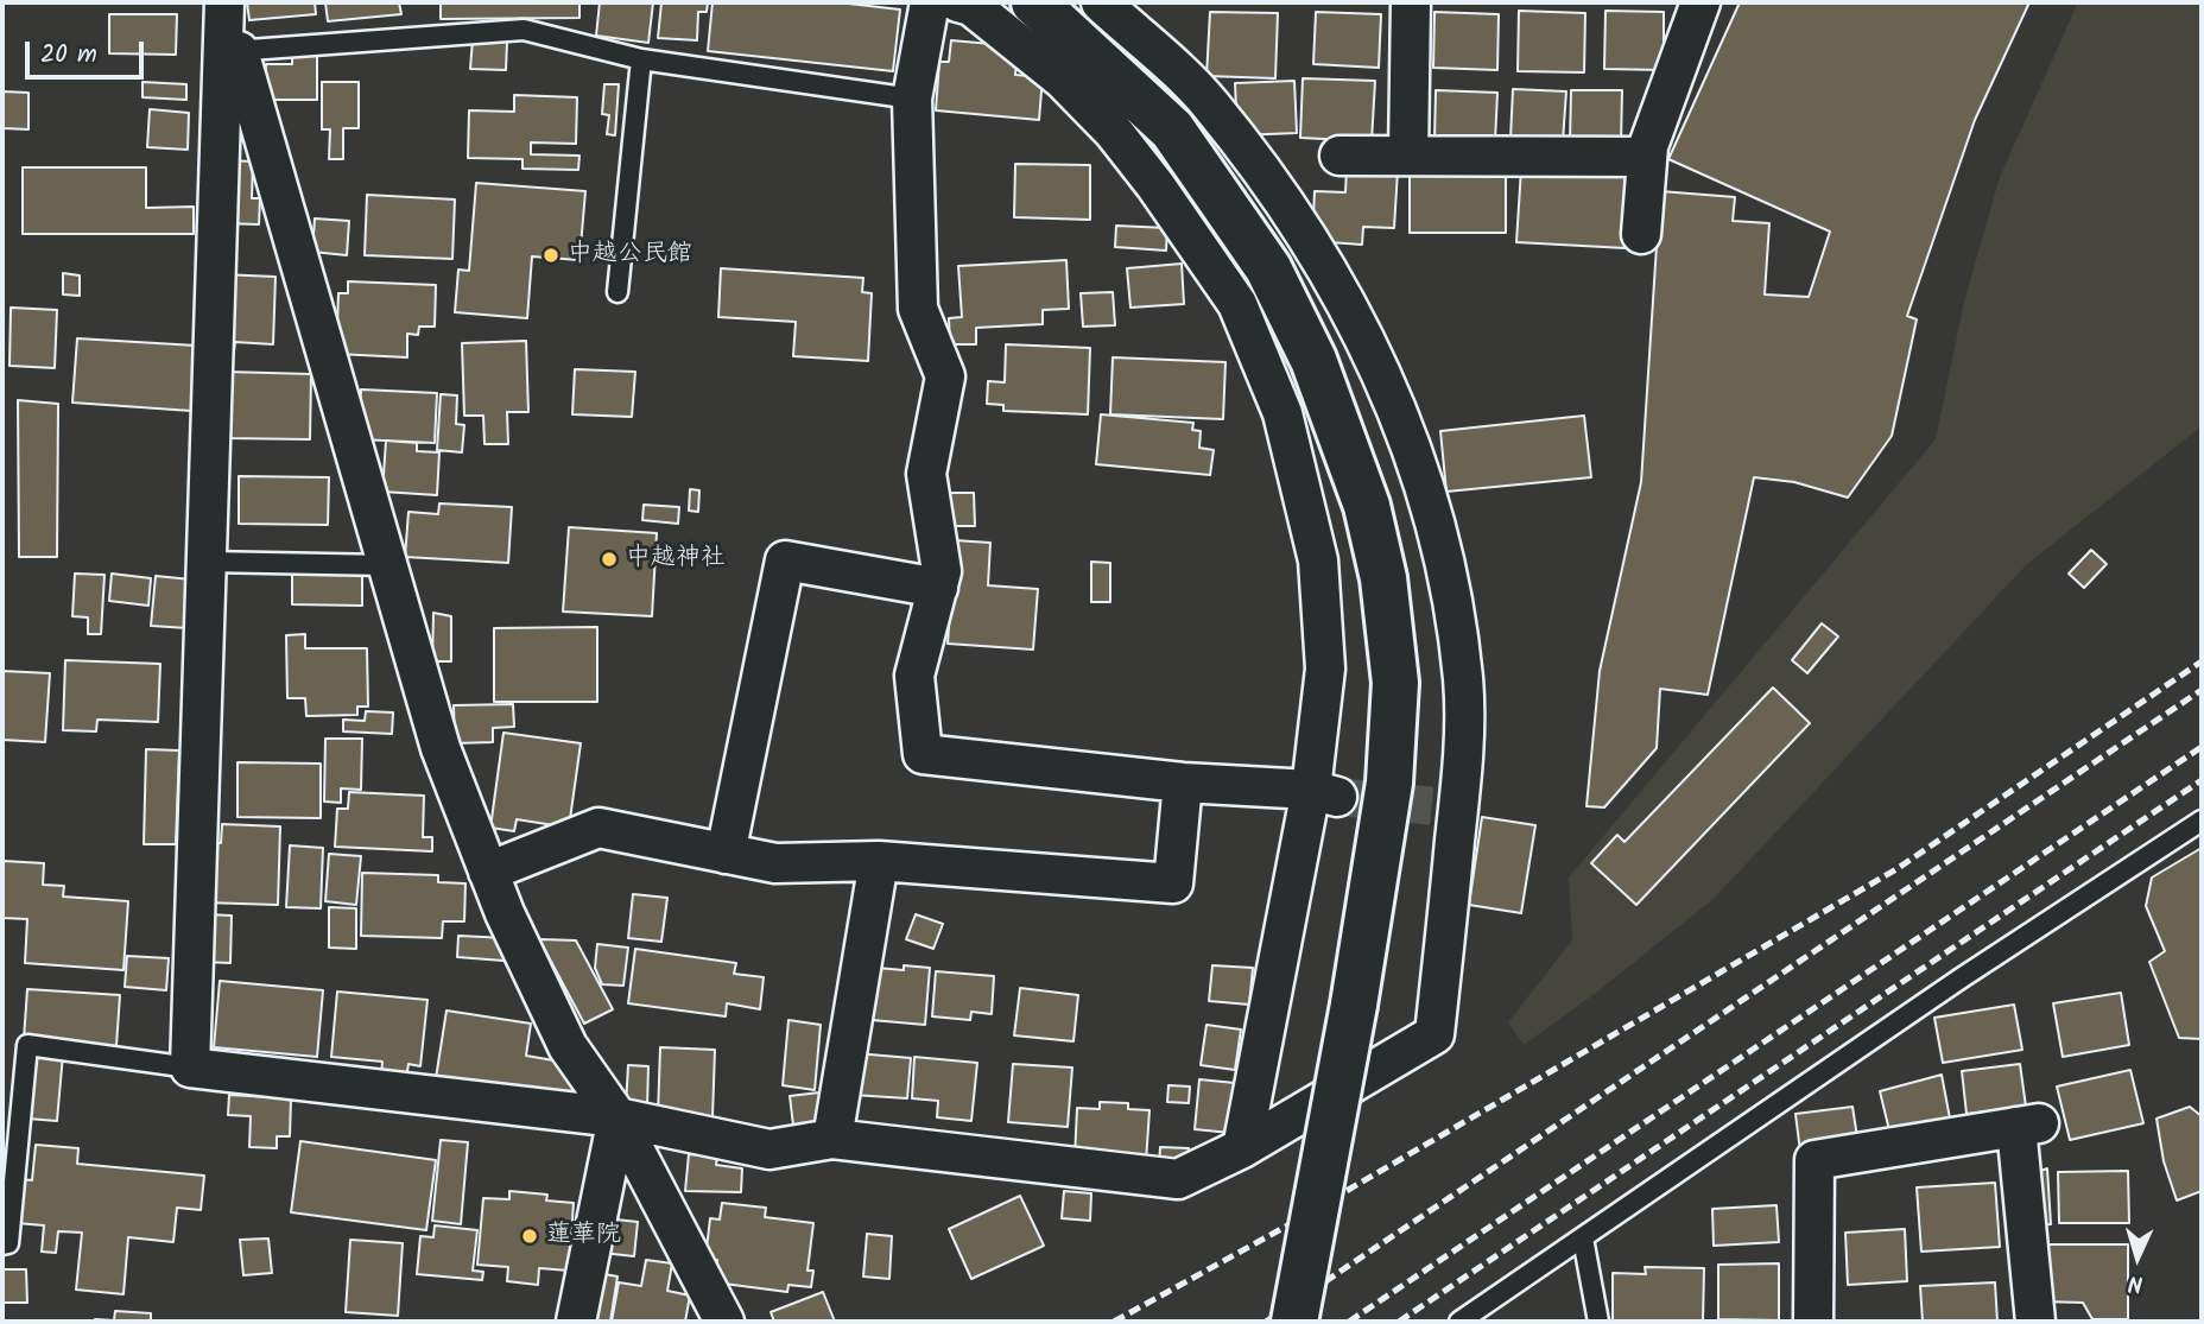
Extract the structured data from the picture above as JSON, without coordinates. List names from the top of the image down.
{
  "places": ["中越公民館", "中越神社", "蓮華院"],
  "scale_bar": "20 m",
  "north": "bottom"
}
